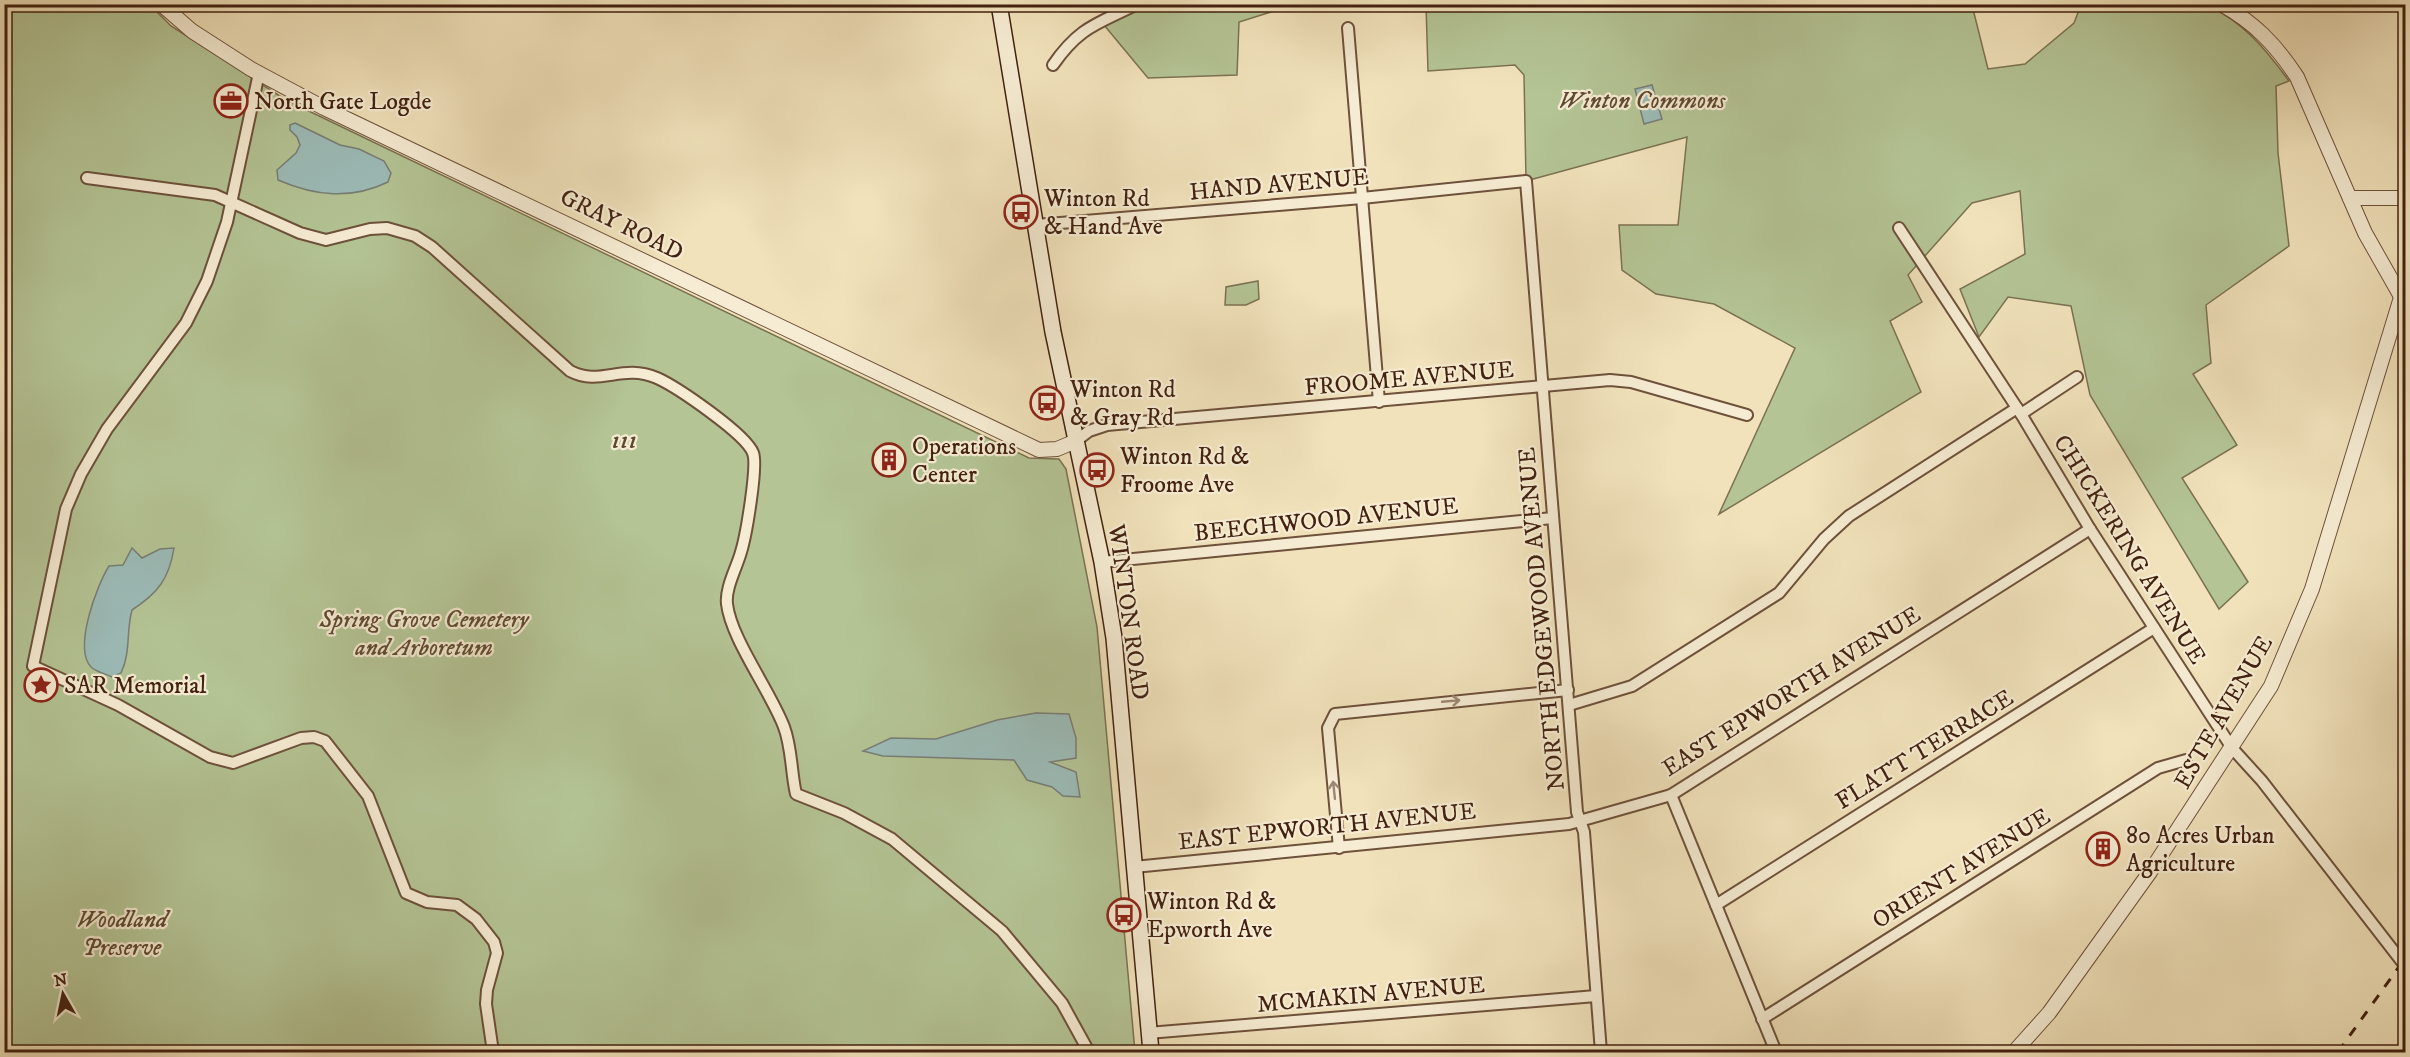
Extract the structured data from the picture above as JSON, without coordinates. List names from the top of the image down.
{
  "streets": {
    "main road": ["WINTON ROAD"],
    "street": [
      "HAND AVENUE",
      "GRAY ROAD",
      "FROOME AVENUE",
      "BEECHWOOD AVENUE",
      "CHICKERING AVENUE",
      "NORTH EDGEWOOD AVENUE",
      "EAST EPWORTH AVENUE",
      "ESTE AVENUE",
      "FLATT TERRACE",
      "ORIENT AVENUE",
      "MCMAKIN AVENUE"
    ]
  },
  "crossings": [
    ["HAND AVENUE", "WINTON ROAD"],
    ["HAND AVENUE", "NORTH EDGEWOOD AVENUE"],
    ["GRAY ROAD", "FROOME AVENUE"],
    ["GRAY ROAD", "WINTON ROAD"],
    ["FROOME AVENUE", "WINTON ROAD"],
    ["FROOME AVENUE", "NORTH EDGEWOOD AVENUE"],
    ["BEECHWOOD AVENUE", "WINTON ROAD"],
    ["BEECHWOOD AVENUE", "NORTH EDGEWOOD AVENUE"],
    ["CHICKERING AVENUE", "EAST EPWORTH AVENUE"],
    ["CHICKERING AVENUE", "ESTE AVENUE"],
    ["CHICKERING AVENUE", "FLATT TERRACE"],
    ["WINTON ROAD", "EAST EPWORTH AVENUE"],
    ["WINTON ROAD", "MCMAKIN AVENUE"],
    ["NORTH EDGEWOOD AVENUE", "EAST EPWORTH AVENUE"],
    ["NORTH EDGEWOOD AVENUE", "MCMAKIN AVENUE"]
  ],
  "parks": [
    "Winton Commons",
    "111",
    "Spring Grove Cemetery and Arboretum",
    "Woodland Preserve"
  ],
  "places": {
    "office": ["North Gate Logde"],
    "bus stop": [
      "Winton Rd & Hand Ave",
      "Winton Rd & Gray Rd",
      "Winton Rd & Froome Ave",
      "Winton Rd & Epworth Ave"
    ],
    "building": ["Operations Center", "80 Acres Urban Agriculture"],
    "place": ["SAR Memorial"]
  },
  "north": "top"
}
